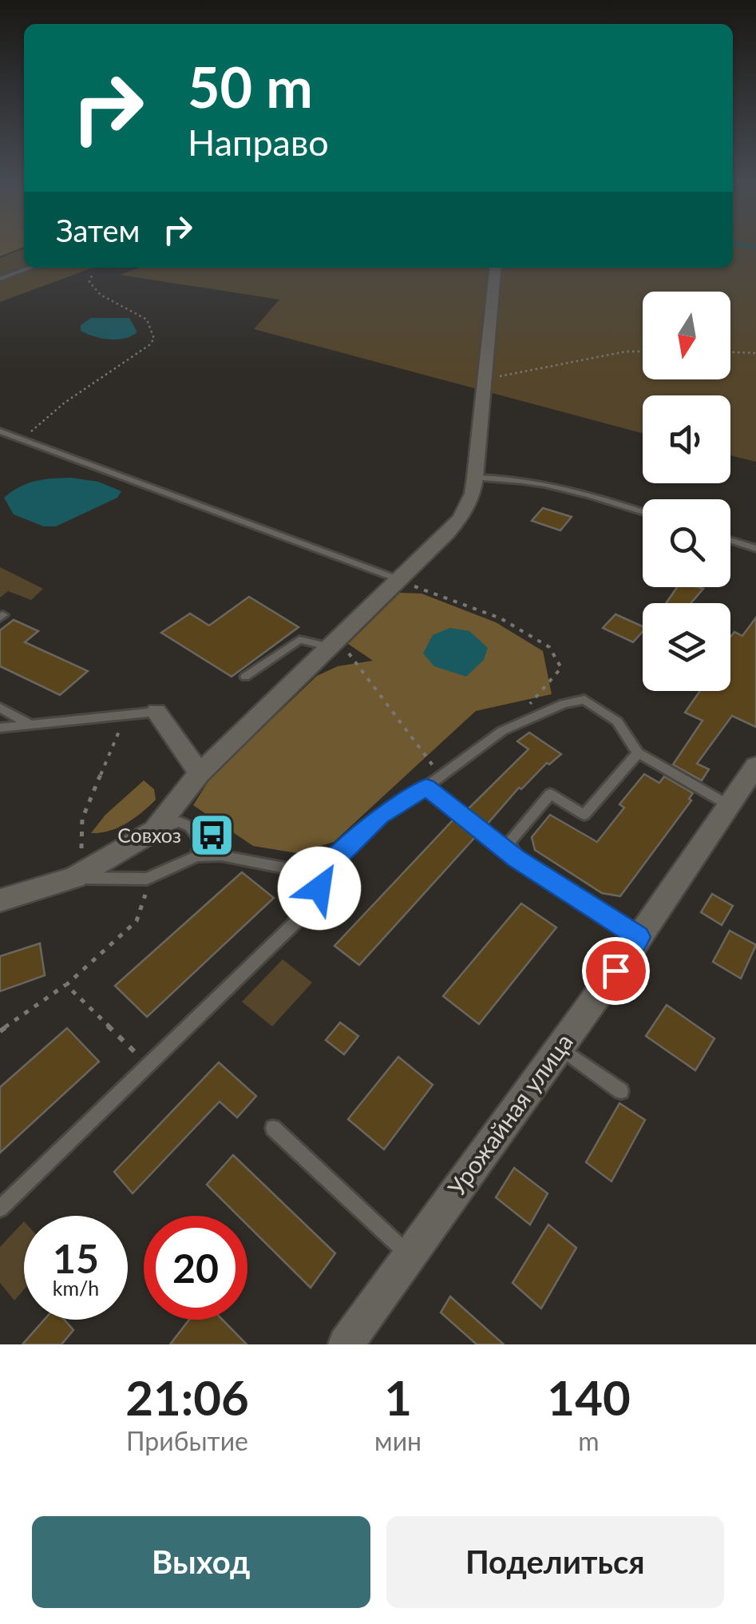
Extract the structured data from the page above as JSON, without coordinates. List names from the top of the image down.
{
  "streets": {
    "street": ["Урожайная улица"]
  },
  "places": {
    "bus stop": ["Совхоз"]
  },
  "north": "bottom",
  "page": {
    "turn": ["50 m", "Направо"],
    "then": "Затем",
    "speed": "15 km/h",
    "limit": "20",
    "eta": [
      "21:06",
      "Прибытие",
      "1",
      "мин",
      "140",
      "m"
    ],
    "buttons": ["Выход", "Поделиться"]
  }
}
